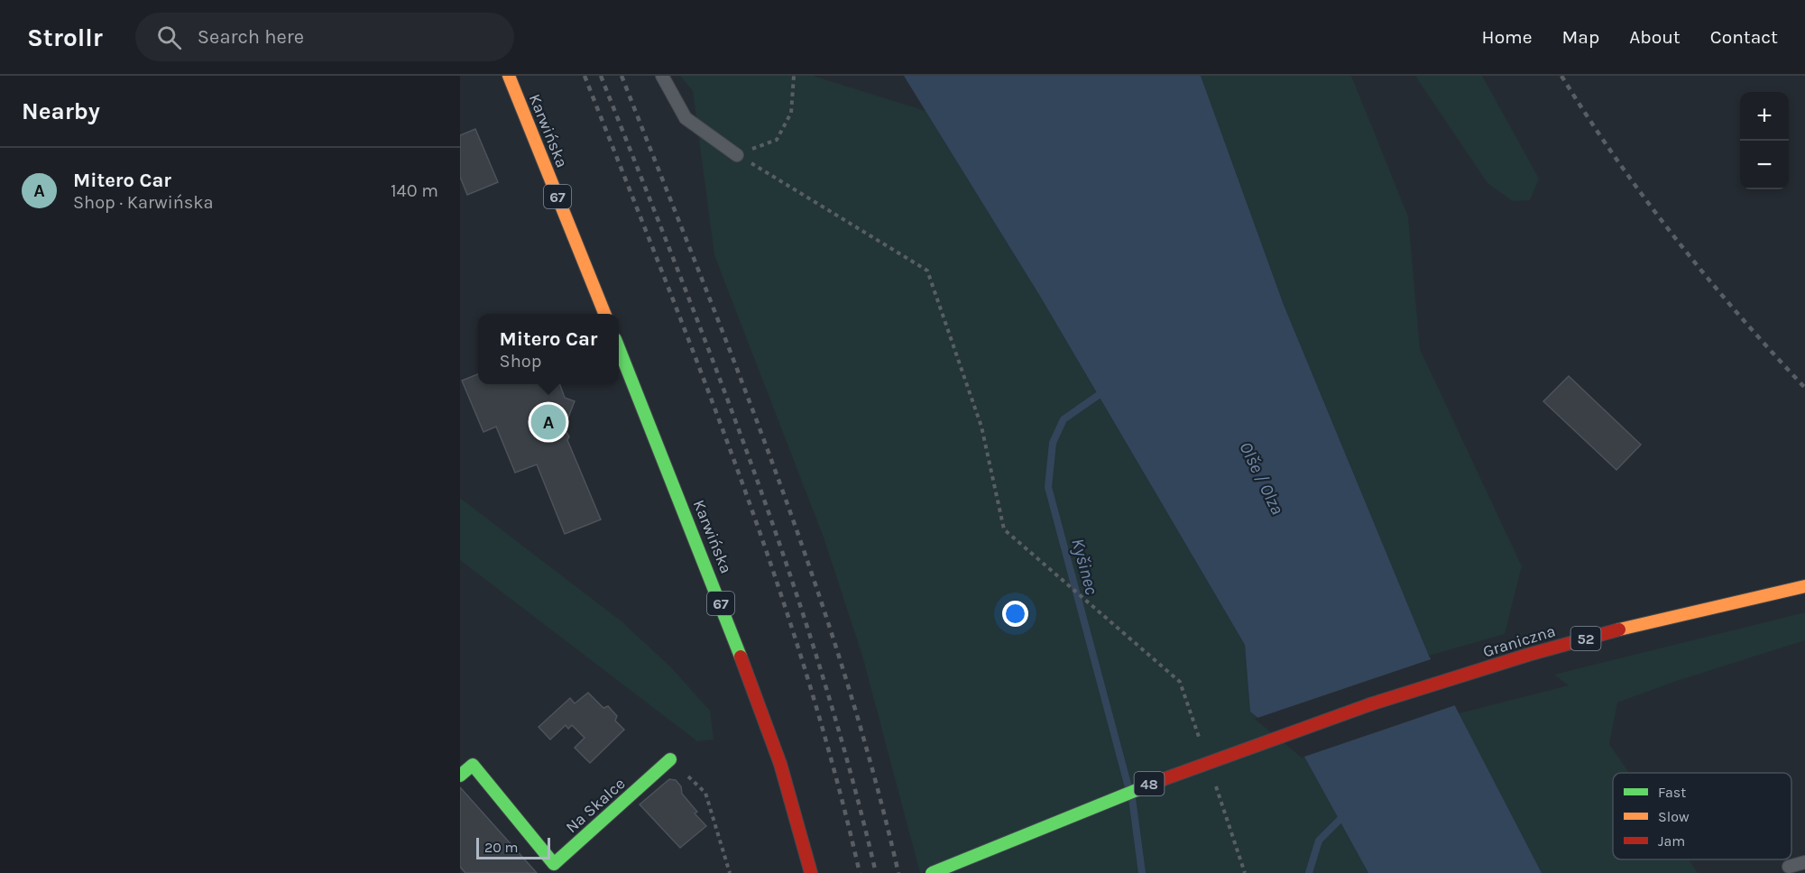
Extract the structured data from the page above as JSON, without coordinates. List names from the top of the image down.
{
  "streets": {
    "main road": [
      "Karwińska",
      "67",
      "52",
      "Graniczna",
      "48",
      "Na Skalce"
    ]
  },
  "crossings": [
    ["Graniczna", "48"]
  ],
  "water": ["Olše / Olza", "Kyšinec"],
  "legend": ["Fast", "Slow", "Jam"],
  "scale_bar": "20 m",
  "page": {
    "header": "Strollr",
    "search": "Search here",
    "nav": [
      "Home",
      "Map",
      "About",
      "Contact"
    ],
    "heading": "Nearby",
    "map_buttons": ["+", "−"],
    "list": [
      {
        "mark": "A",
        "name": "Mitero Car",
        "note": "Shop · Karwińska",
        "value": "140 m"
      }
    ],
    "popup": ["Mitero Car", "Shop"],
    "pins": "A",
    "scale": "20 m"
  }
}
